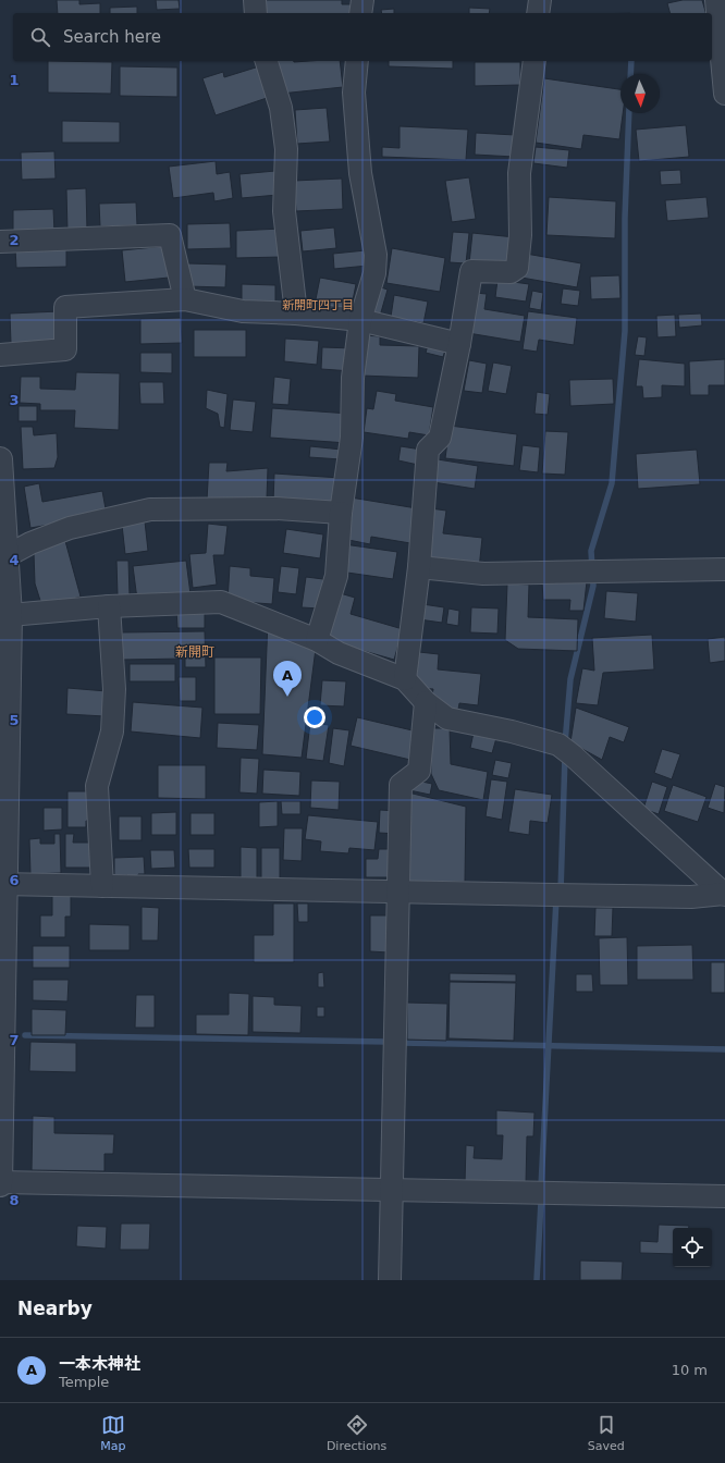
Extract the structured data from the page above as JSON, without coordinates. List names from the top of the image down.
{
  "districts": ["新開町四丁目", "新開町"],
  "north": "bottom",
  "page": {
    "search": "Search here",
    "pins": "A",
    "heading": "Nearby",
    "list": [
      {
        "mark": "A",
        "name": "一本木神社",
        "note": "Temple",
        "value": "10 m"
      }
    ],
    "nav": ["Map", "Directions", "Saved"]
  },
  "grid": {
    "rows": [
      "1",
      "2",
      "3",
      "4",
      "5",
      "6",
      "7",
      "8"
    ]
  }
}
